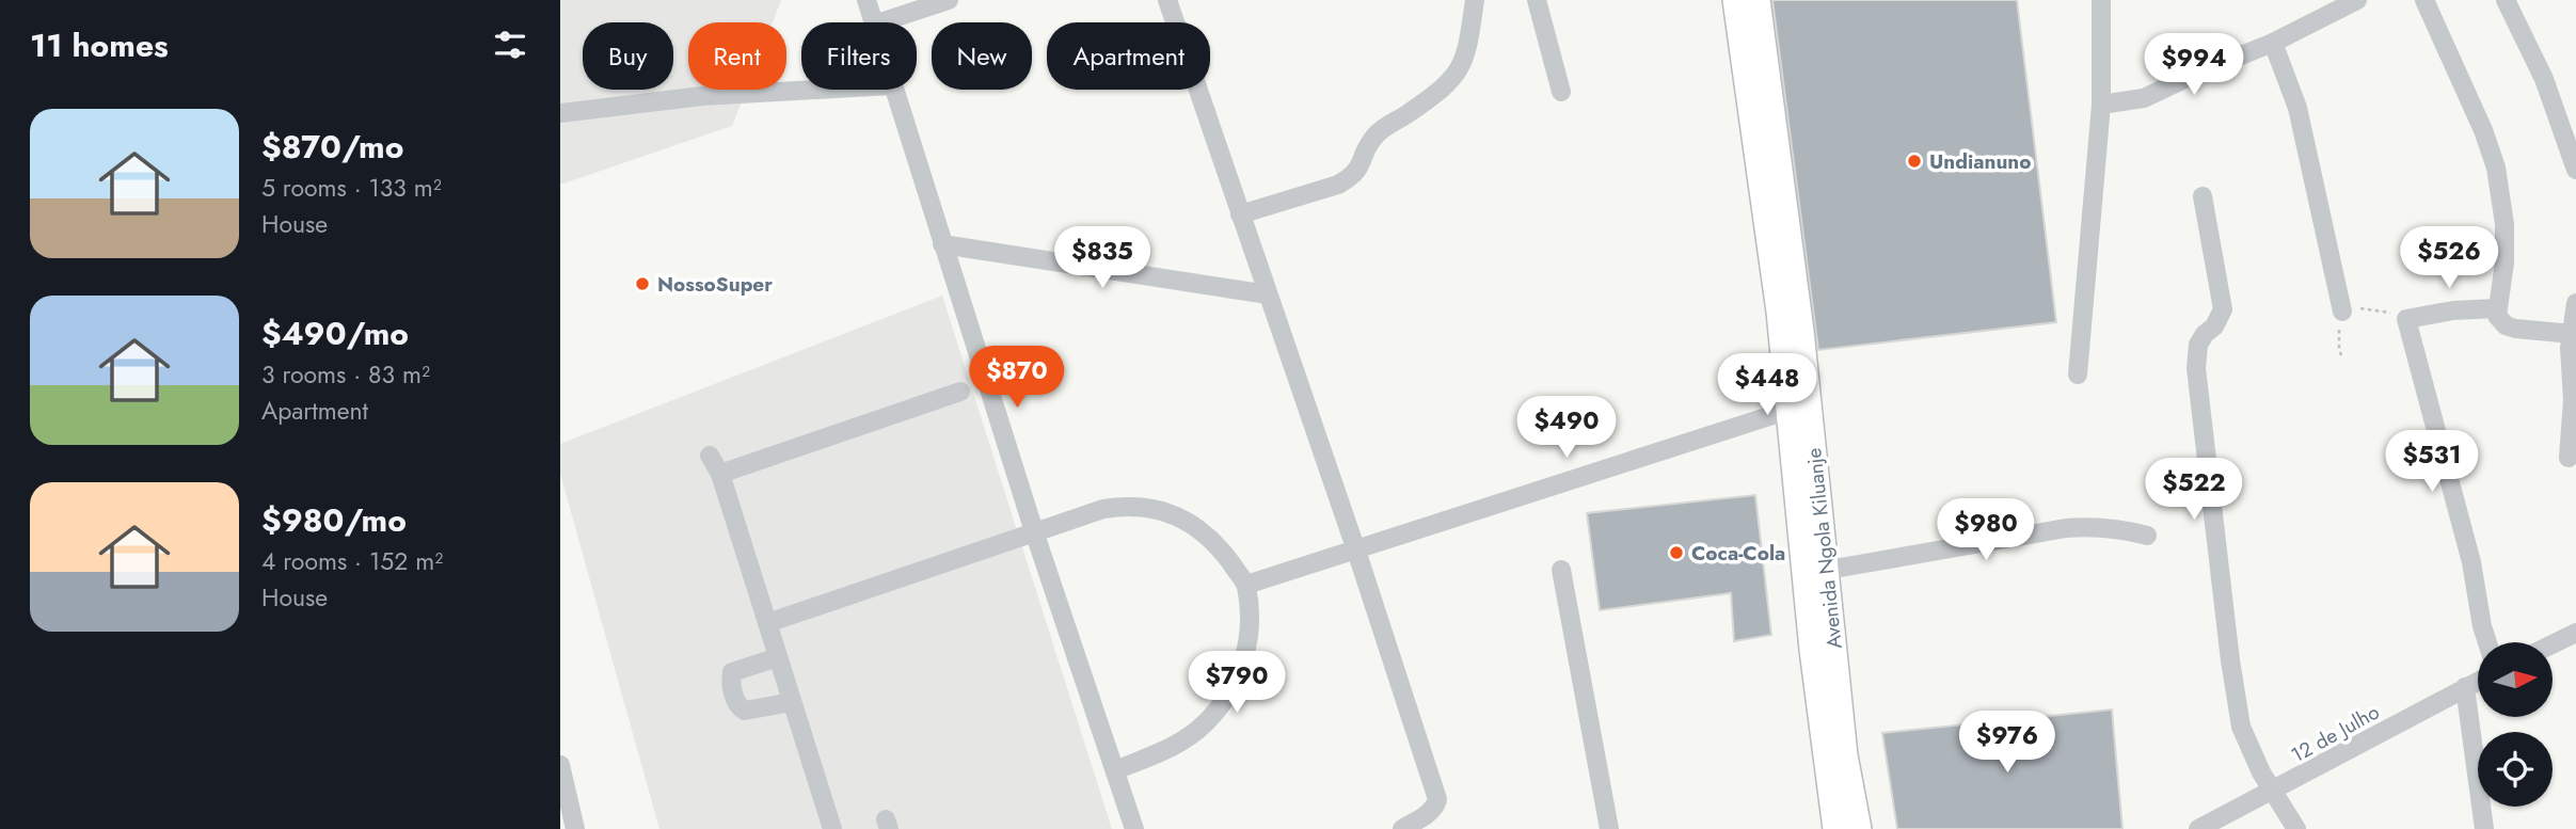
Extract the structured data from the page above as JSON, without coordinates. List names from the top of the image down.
{
  "streets": {
    "main road": ["Avenida Ngola Kiluanje"],
    "street": ["12 de Julho"]
  },
  "places": ["Undianuno", "NossoSuper", "Coca-Cola"],
  "north": "right",
  "page": {
    "heading": "11 homes",
    "chip": [
      "Buy",
      "Rent",
      "Filters",
      "New",
      "Apartment"
    ],
    "price": [
      "$994",
      "$835",
      "$526",
      "$870",
      "$448",
      "$490",
      "$531",
      "$522",
      "$980",
      "$790",
      "$976"
    ],
    "list": [
      {
        "name": "$870/mo",
        "note": "5 rooms · 133 m² · House"
      },
      {
        "name": "$490/mo",
        "note": "3 rooms · 83 m² · Apartment"
      },
      {
        "name": "$980/mo",
        "note": "4 rooms · 152 m² · House"
      }
    ]
  }
}
